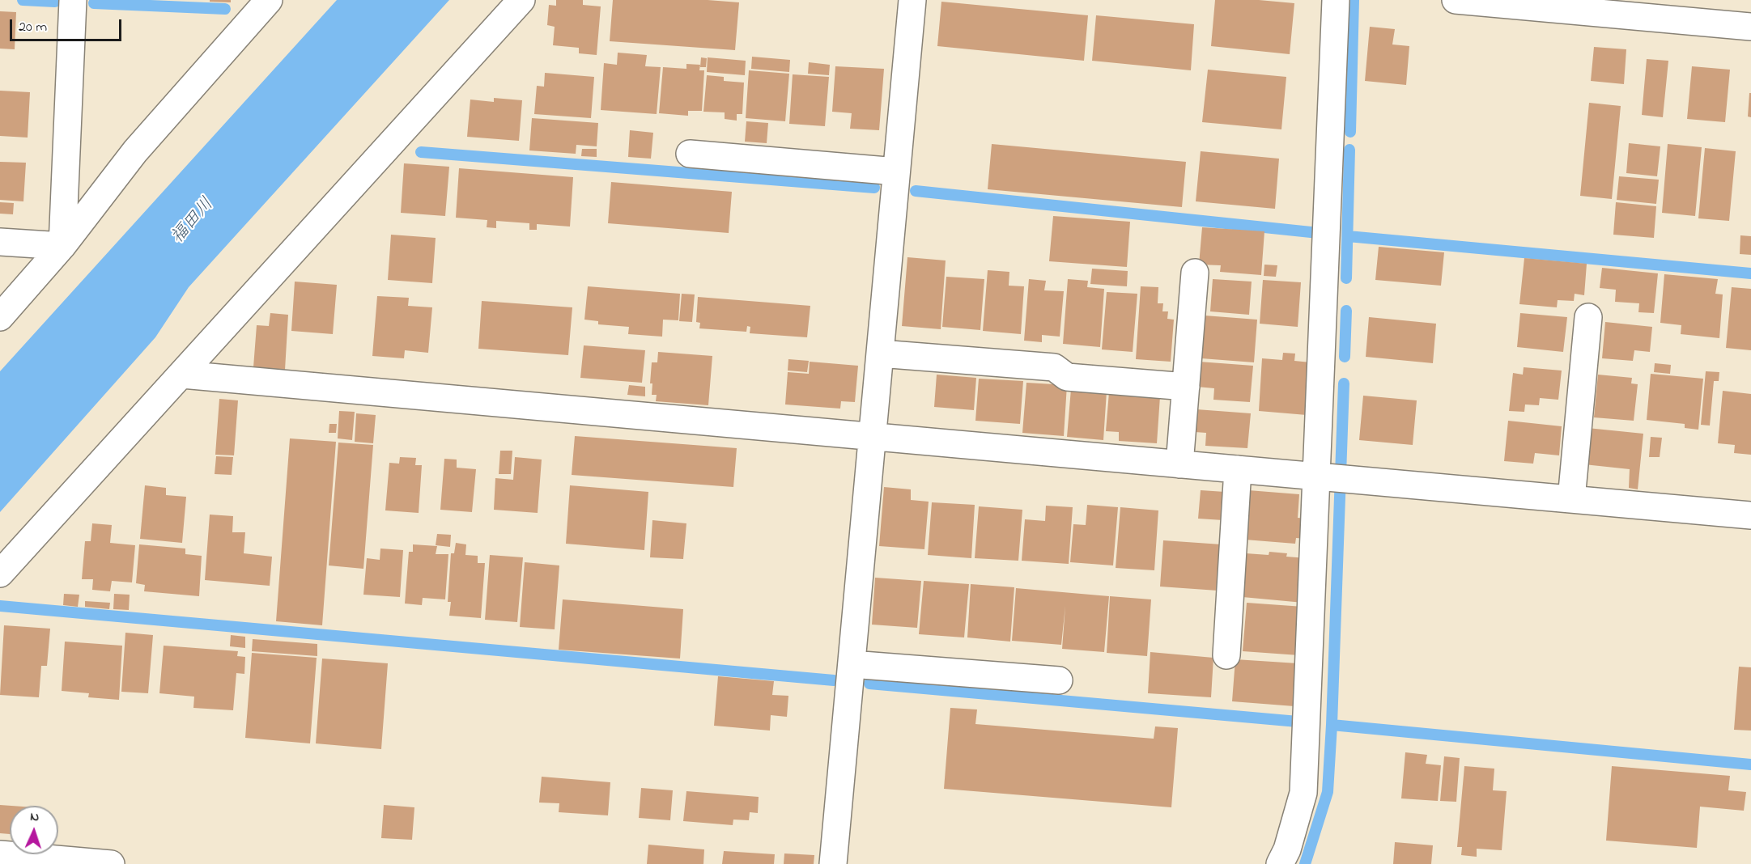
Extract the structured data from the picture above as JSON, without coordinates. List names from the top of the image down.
{
  "water": ["福田川"],
  "scale_bar": "20 m",
  "north": "top"
}
